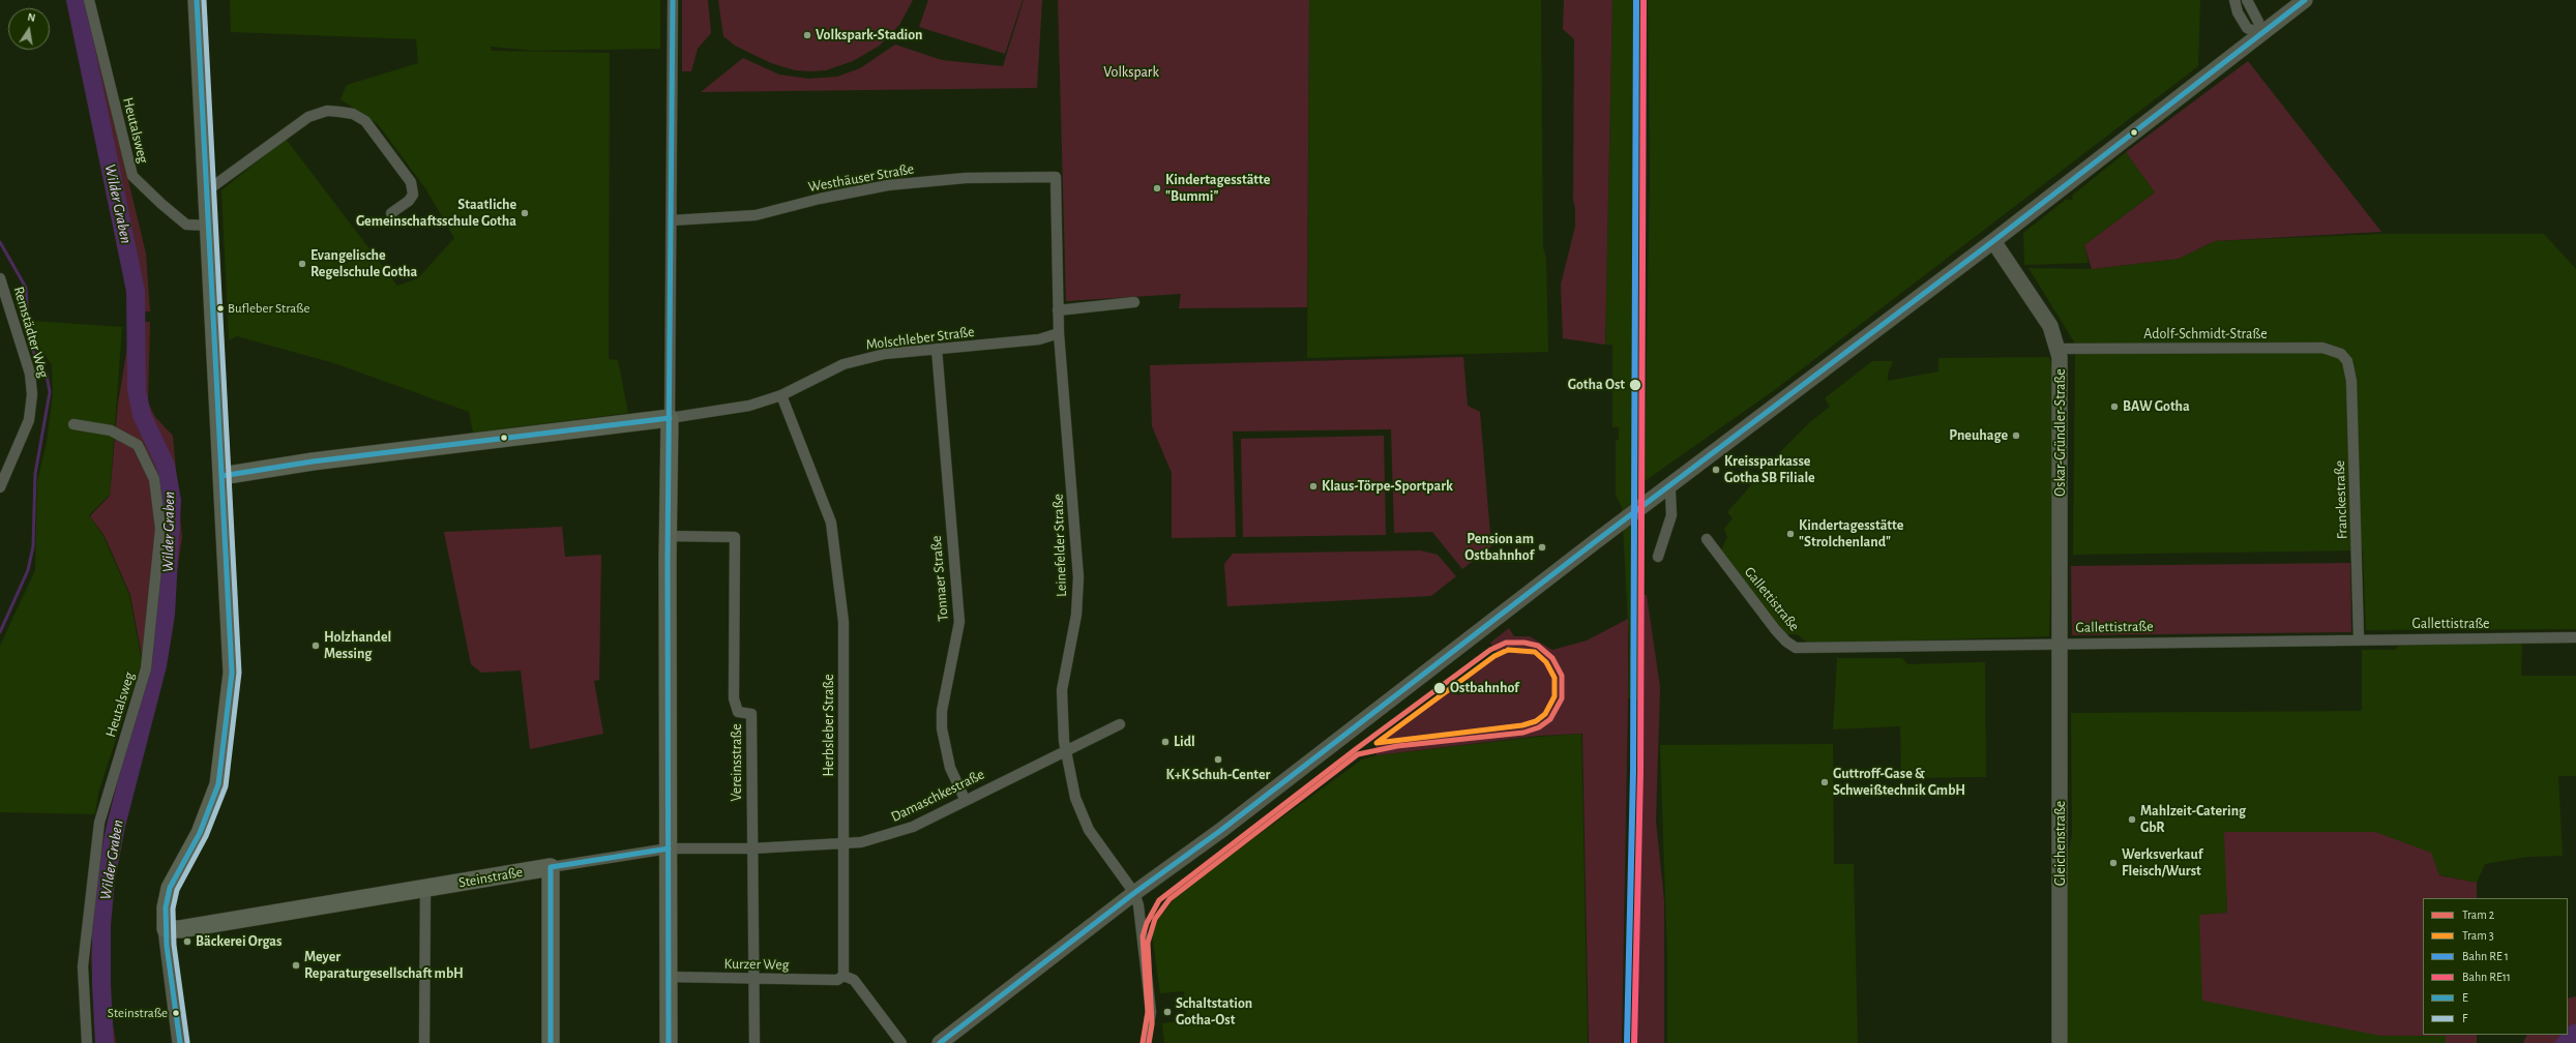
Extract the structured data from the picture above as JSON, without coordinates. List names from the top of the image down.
{
  "streets": {
    "main road": ["Oskar-Gründler-Straße", "Gleichenstraße", "Steinstraße"],
    "street": [
      "Heutalsweg",
      "Westhäuser Straße",
      "Remstädter Weg",
      "Adolf-Schmidt-Straße",
      "Molschleber Straße",
      "Franckestraße",
      "Leinefelder Straße",
      "Tonnaer Straße",
      "Gallettistraße",
      "Herbsleber Straße",
      "Vereinsstraße",
      "Damaschkestraße",
      "Kurzer Weg"
    ]
  },
  "crossings": [
    ["Westhäuser Straße", "Leinefelder Straße"],
    ["Adolf-Schmidt-Straße", "Oskar-Gründler-Straße"],
    ["Adolf-Schmidt-Straße", "Franckestraße"],
    ["Molschleber Straße", "Leinefelder Straße"],
    ["Molschleber Straße", "Tonnaer Straße"],
    ["Molschleber Straße", "Herbsleber Straße"],
    ["Oskar-Gründler-Straße", "Gallettistraße"],
    ["Oskar-Gründler-Straße", "Gleichenstraße"],
    ["Franckestraße", "Gallettistraße"],
    ["Leinefelder Straße", "Damaschkestraße"],
    ["Tonnaer Straße", "Damaschkestraße"],
    ["Gallettistraße", "Gleichenstraße"],
    ["Herbsleber Straße", "Damaschkestraße"],
    ["Herbsleber Straße", "Kurzer Weg"],
    ["Vereinsstraße", "Damaschkestraße"],
    ["Vereinsstraße", "Kurzer Weg"],
    ["Damaschkestraße", "Steinstraße"]
  ],
  "water": ["Wilder Graben"],
  "parks": ["Volkspark"],
  "places": [
    "Volkspark-Stadion",
    "Kindertagesstätte \"Bummi\"",
    "Staatliche Gemeinschaftsschule Gotha",
    "Evangelische Regelschule Gotha",
    "Bufleber Straße",
    "Gotha Ost",
    "BAW Gotha",
    "Pneuhage",
    "Kreissparkasse Gotha SB Filiale",
    "Klaus-Törpe-Sportpark",
    "Kindertagesstätte \"Strolchenland\"",
    "Pension am Ostbahnhof",
    "Holzhandel Messing",
    "Ostbahnhof",
    "Lidl",
    "K+K Schuh-Center",
    "Guttroff-Gase & Schweißtechnik GmbH",
    "Mahlzeit-Catering GbR",
    "Werksverkauf Fleisch/Wurst",
    "Bäckerei Orgas",
    "Meyer Reparaturgesellschaft mbH",
    "Schaltstation Gotha-Ost",
    "Steinstraße"
  ],
  "lines": [
    "rail line RE11",
    "transit line E",
    "transit line F",
    "tram line 2",
    "tram line 3"
  ],
  "legend": [
    "Tram 2",
    "Tram 3",
    "Bahn RE 1",
    "Bahn RE11",
    "E",
    "F"
  ],
  "north": "top"
}
